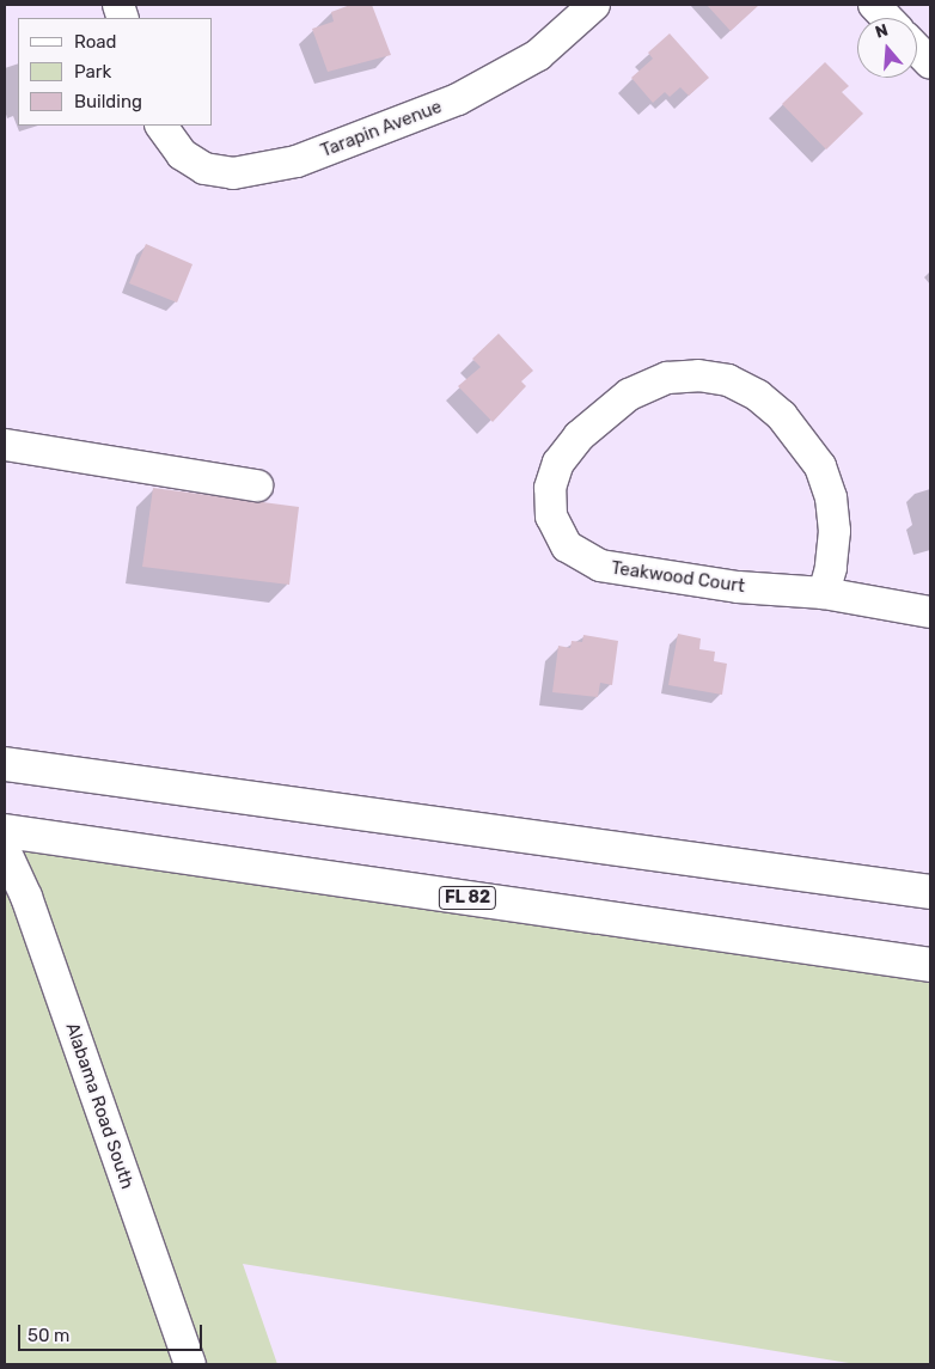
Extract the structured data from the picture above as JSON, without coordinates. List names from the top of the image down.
{
  "streets": {
    "highway": ["FL 82"],
    "street": ["Tarapin Avenue", "Teakwood Court", "Alabama Road South"]
  },
  "legend": ["Road", "Park", "Building"],
  "scale_bar": "50 m",
  "north": "top"
}
